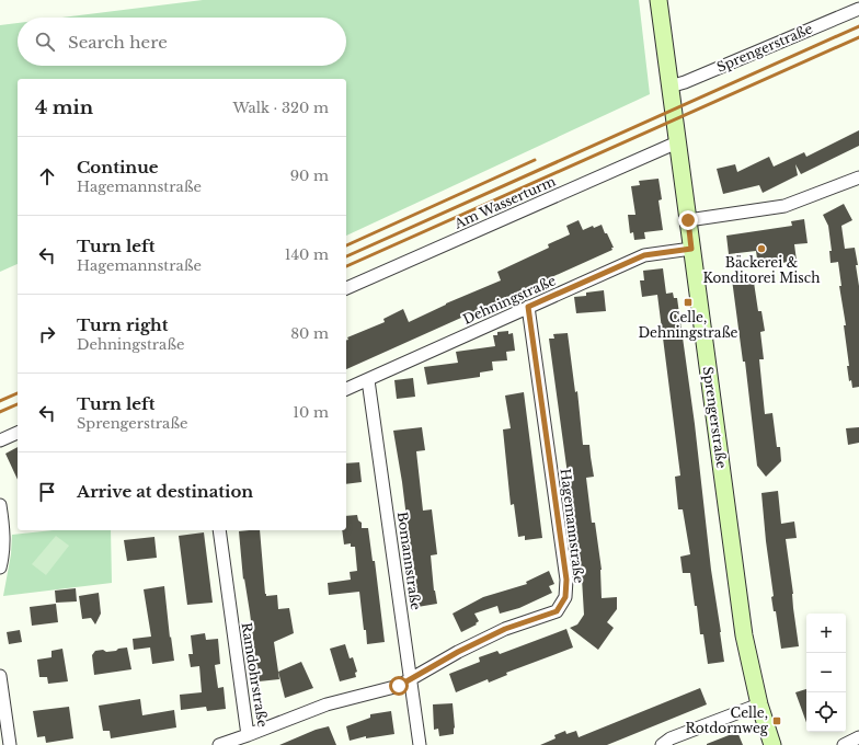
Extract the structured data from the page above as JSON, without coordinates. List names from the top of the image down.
{
  "streets": {
    "street": [
      "Sprengerstraße",
      "Am Wasserturm",
      "Dehningstraße",
      "Hagemannstraße",
      "Bomannstraße",
      "Ramdohrstraße"
    ]
  },
  "crossings": [
    ["Sprengerstraße", "Am Wasserturm"],
    ["Sprengerstraße", "Dehningstraße"],
    ["Dehningstraße", "Hagemannstraße"],
    ["Dehningstraße", "Bomannstraße"],
    ["Hagemannstraße", "Bomannstraße"],
    ["Hagemannstraße", "Ramdohrstraße"],
    ["Bomannstraße", "Ramdohrstraße"]
  ],
  "places": {
    "other": ["Bäckerei & Konditorei Misch"],
    "transit": ["Celle, Dehningstraße", "Celle, Rotdornweg"]
  },
  "page": {
    "search": "Search here",
    "heading": ["4 min", "Walk · 320 m"],
    "list": [
      ["Continue", "Hagemannstraße", "90 m"],
      ["Turn left", "Hagemannstraße", "140 m"],
      ["Turn right", "Dehningstraße", "80 m"],
      ["Turn left", "Sprengerstraße", "10 m"],
      "Arrive at destination"
    ],
    "map_buttons": ["+", "−"]
  }
}
